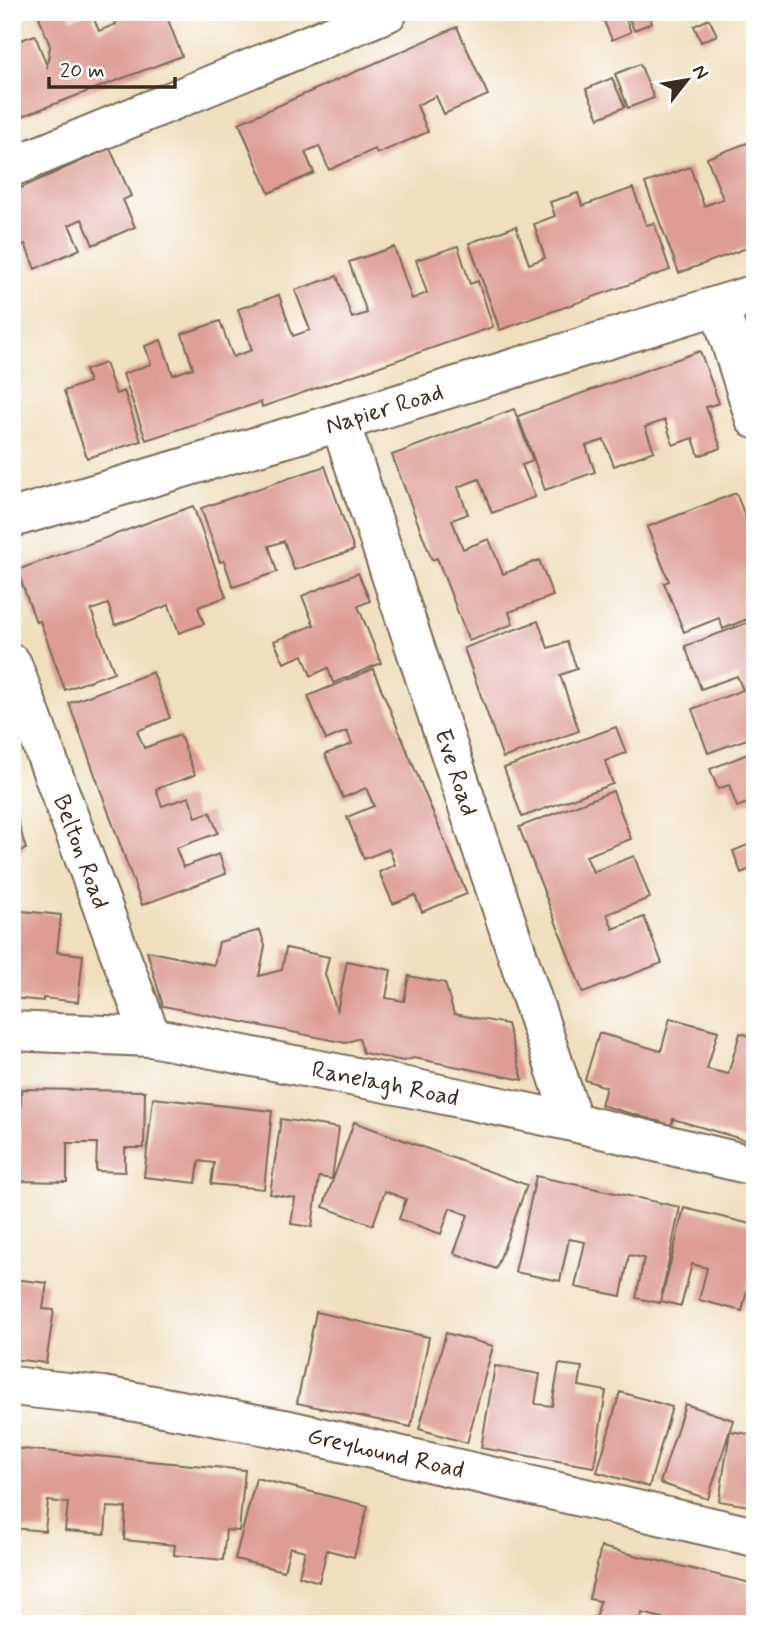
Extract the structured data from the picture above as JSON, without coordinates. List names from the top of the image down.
{
  "streets": {
    "street": [
      "Napier Road",
      "Eve Road",
      "Belton Road",
      "Ranelagh Road",
      "Greyhound Road"
    ]
  },
  "crossings": [
    ["Napier Road", "Eve Road"],
    ["Eve Road", "Ranelagh Road"],
    ["Belton Road", "Ranelagh Road"]
  ],
  "scale_bar": "20 m",
  "north": "top right"
}
